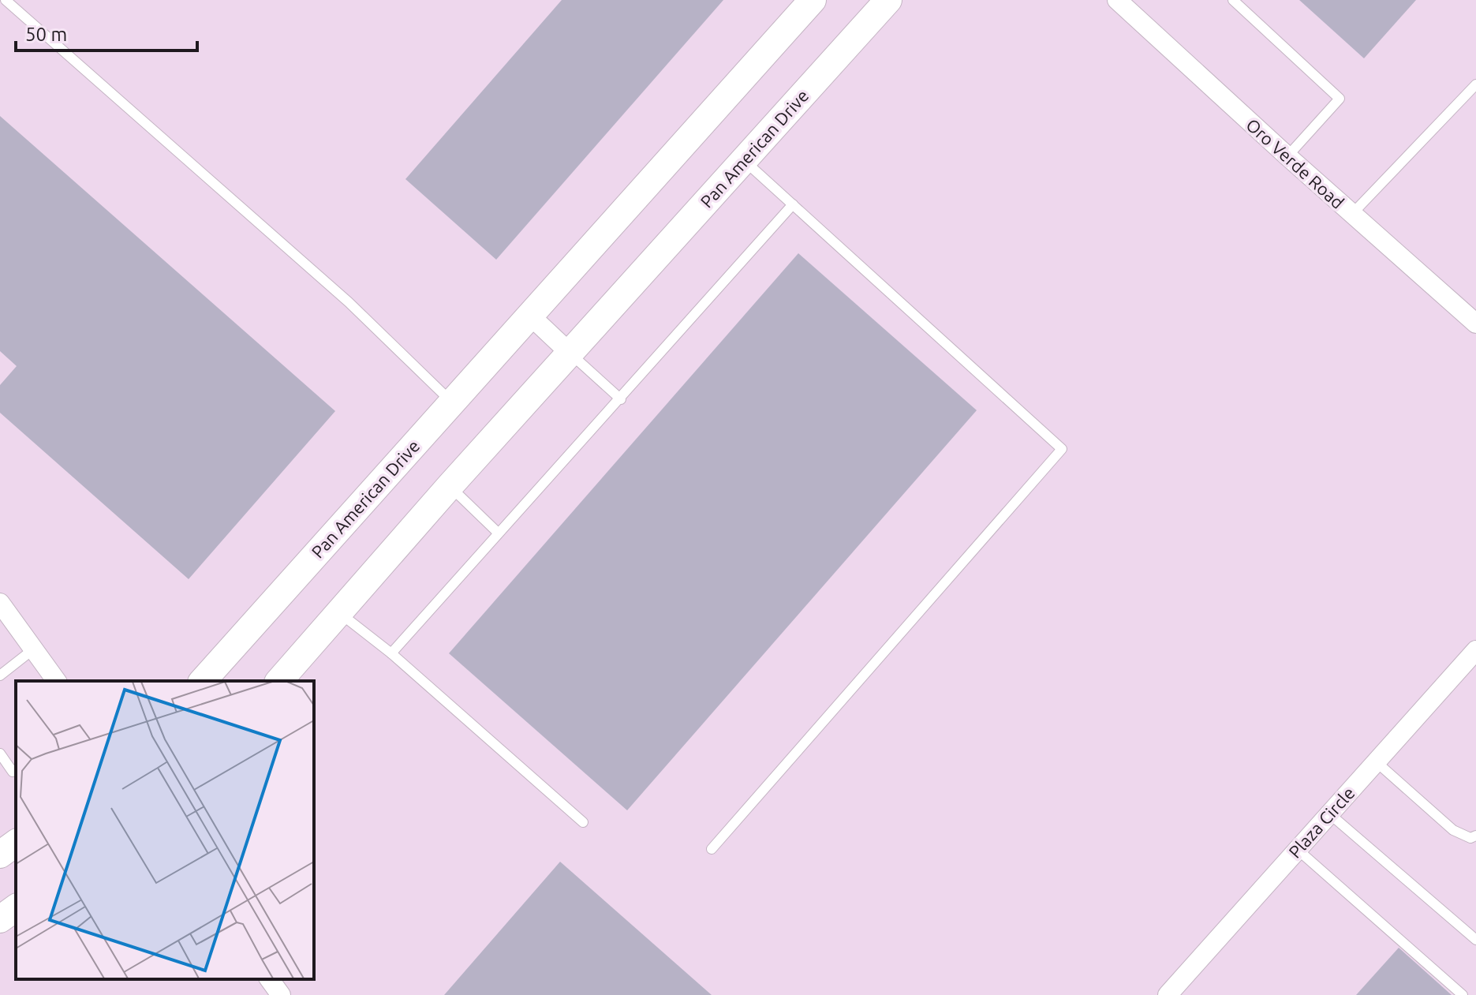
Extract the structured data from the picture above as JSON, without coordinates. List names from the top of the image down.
{
  "streets": {
    "street": ["Pan American Drive", "Oro Verde Road", "Plaza Circle"]
  },
  "scale_bar": "50 m"
}
